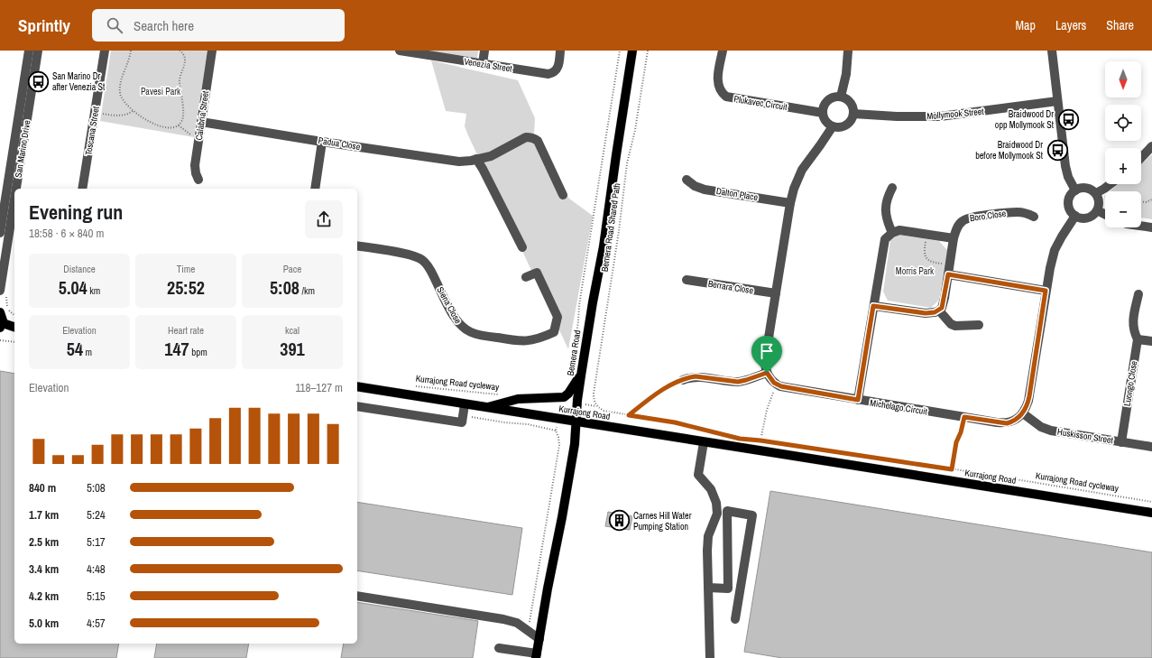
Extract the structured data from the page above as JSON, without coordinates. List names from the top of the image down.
{
  "streets": {
    "main road": ["Bernera Road", "Kurrajong Road"],
    "street": [
      "Venezia Street",
      "Plukavec Circuit",
      "Mollymook Street",
      "Calabria Street",
      "Toscana Street",
      "Padua Close",
      "San Marino Drive",
      "Dalton Place",
      "Boro Close",
      "Berrara Close",
      "Siena Close",
      "Luongo Close",
      "Michelago Circuit",
      "Huskisson Street"
    ],
    "path": ["Bernera Road Shared Path", "Kurrajong Road cycleway"]
  },
  "crossings": [
    ["Plukavec Circuit", "Mollymook Street"],
    ["Calabria Street", "Padua Close"],
    ["Bernera Road", "Kurrajong Road"],
    ["Luongo Close", "Huskisson Street"],
    ["Michelago Circuit", "Huskisson Street"]
  ],
  "parks": ["Pavesi Park", "Morris Park"],
  "places": {
    "bus stop": ["San Marino Dr after Venezia St", "Braidwood Dr opp Mollymook St", "Braidwood Dr before Mollymook St"],
    "building": ["Carnes Hill Water Pumping Station"]
  },
  "north": "bottom",
  "page": {
    "header": "Sprintly",
    "search": "Search here",
    "nav": ["Map", "Layers", "Share"],
    "map_buttons": ["+", "−"],
    "heading": ["Evening run", "18:58 · 6 × 840 m"],
    "stats": [
      ["Distance", "5.04 km"],
      ["Time", "25:52"],
      ["Pace", "5:08 /km"],
      ["Elevation", "54 m"],
      ["Heart rate", "147 bpm"],
      ["kcal", "391"]
    ],
    "chart": ["Elevation", "118–127 m"],
    "list": [
      {
        "name": "840 m",
        "note": "5:08"
      },
      {
        "name": "1.7 km",
        "note": "5:24"
      },
      {
        "name": "2.5 km",
        "note": "5:17"
      },
      {
        "name": "3.4 km",
        "note": "4:48"
      },
      {
        "name": "4.2 km",
        "note": "5:15"
      },
      {
        "name": "5.0 km",
        "note": "4:57"
      }
    ]
  }
}
